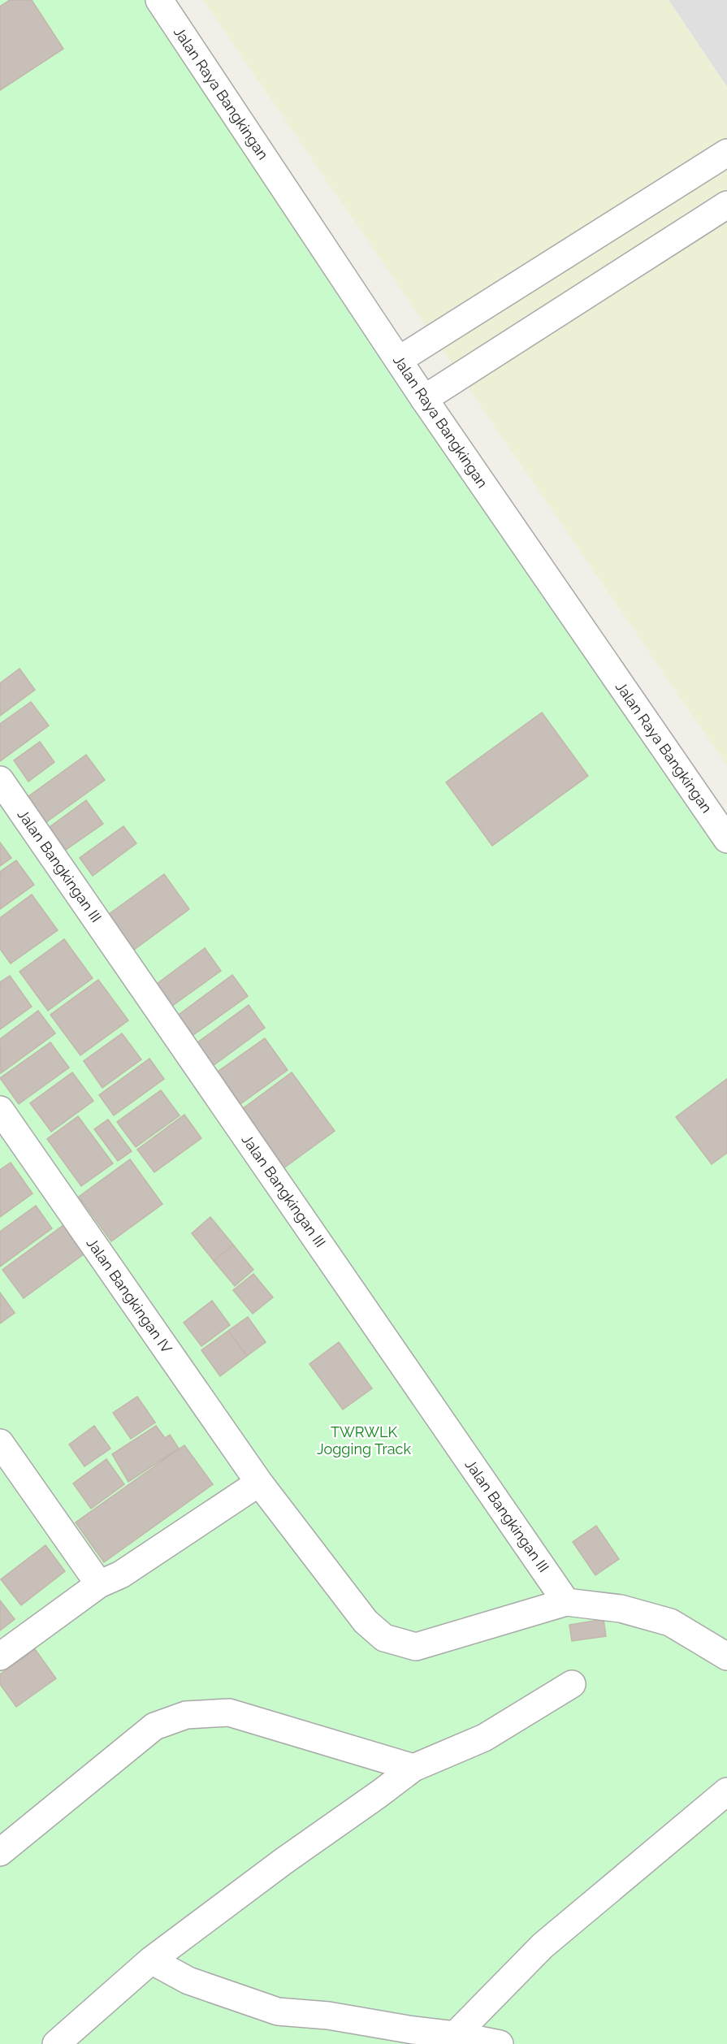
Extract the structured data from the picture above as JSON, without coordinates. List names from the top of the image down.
{
  "streets": {
    "street": ["Jalan Raya Bangkingan", "Jalan Bangkingan III", "Jalan Bangkingan IV"]
  },
  "crossings": [
    ["Jalan Bangkingan III", "Jalan Bangkingan IV"]
  ],
  "parks": ["TWRWLK Jogging Track"]
}
